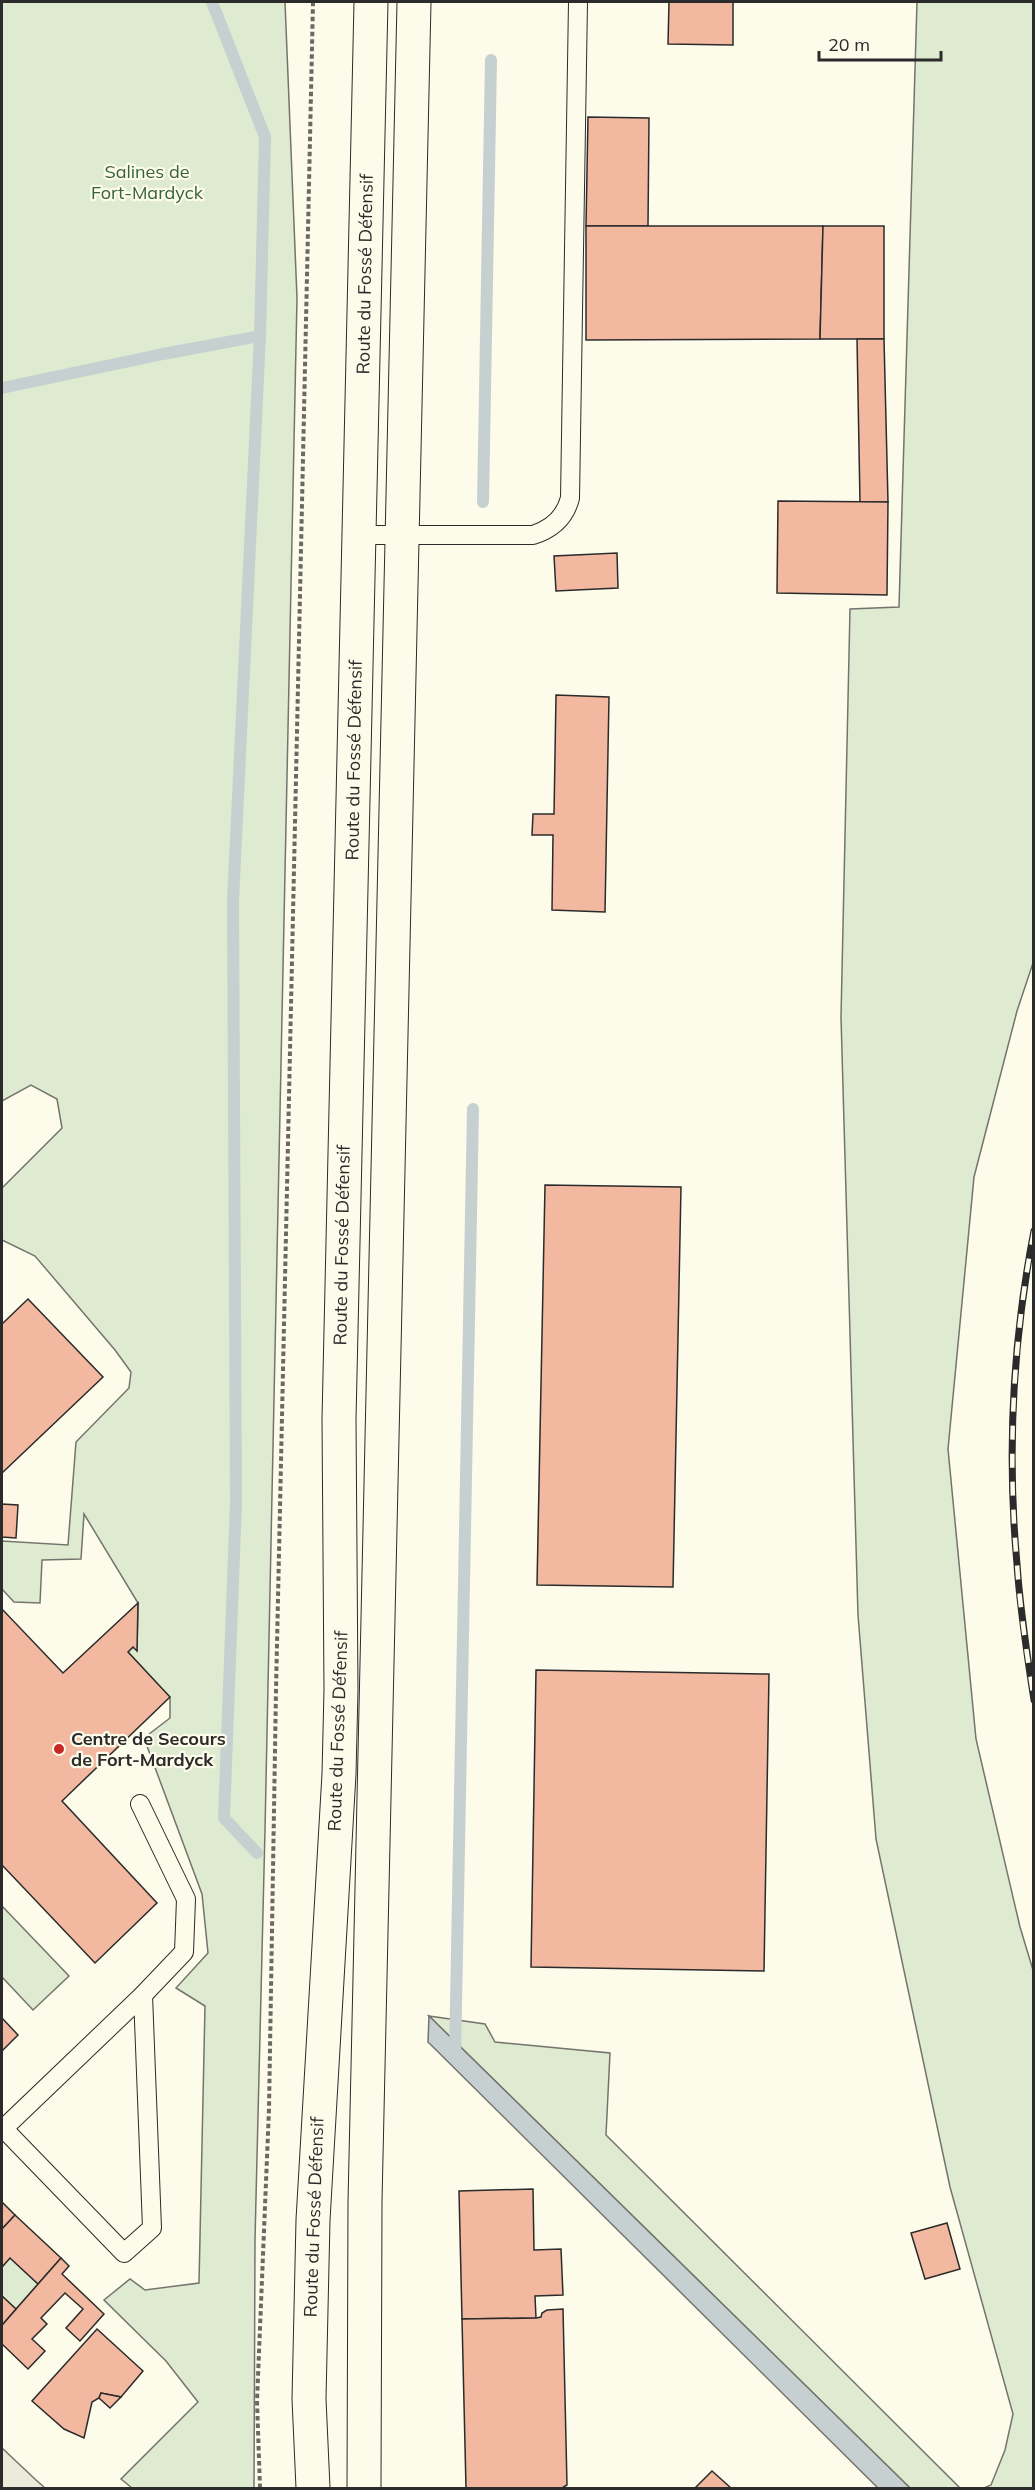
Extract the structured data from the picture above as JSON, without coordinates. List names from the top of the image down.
{
  "streets": {
    "main road": ["Route du Fossé Défensif"]
  },
  "parks": ["Salines de Fort-Mardyck"],
  "places": ["Centre de Secours de Fort-Mardyck"],
  "scale_bar": "20 m"
}
